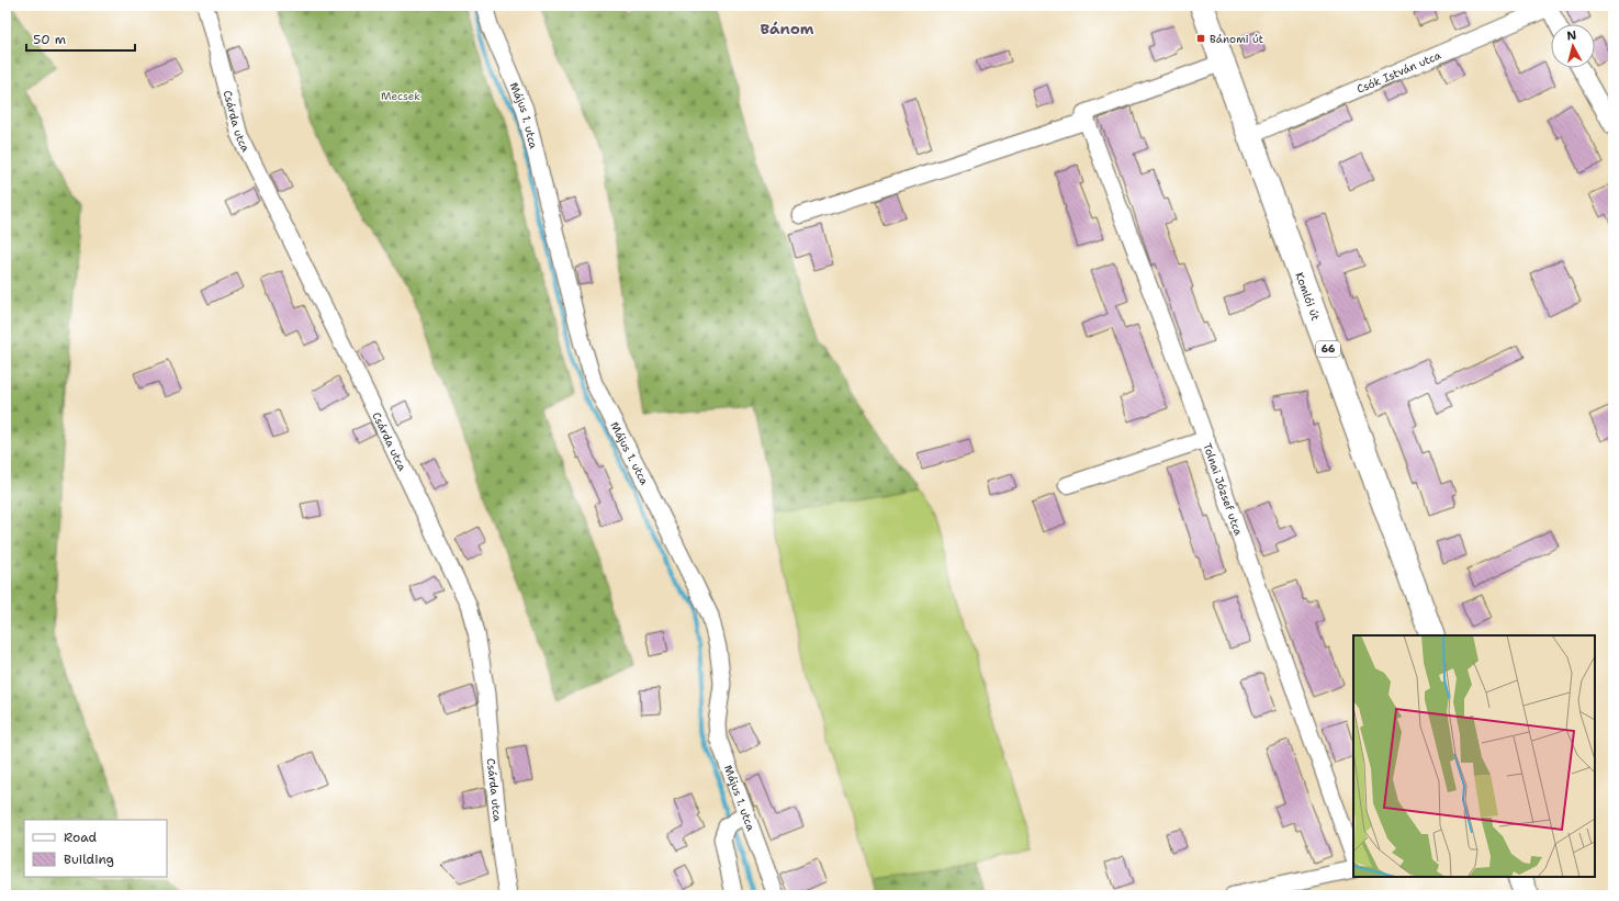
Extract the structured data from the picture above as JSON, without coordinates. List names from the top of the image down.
{
  "streets": {
    "main road": ["Komlói út", "66"],
    "street": [
      "Csók István utca",
      "Május 1. utca",
      "Csárda utca",
      "Tolnai József utca"
    ]
  },
  "crossings": [
    ["Csók István utca", "Komlói út"]
  ],
  "districts": ["Bánom"],
  "parks": ["Mecsek"],
  "places": {
    "transit": ["Bánomi út"]
  },
  "legend": ["Road", "Building"],
  "scale_bar": "50 m",
  "north": "top"
}
